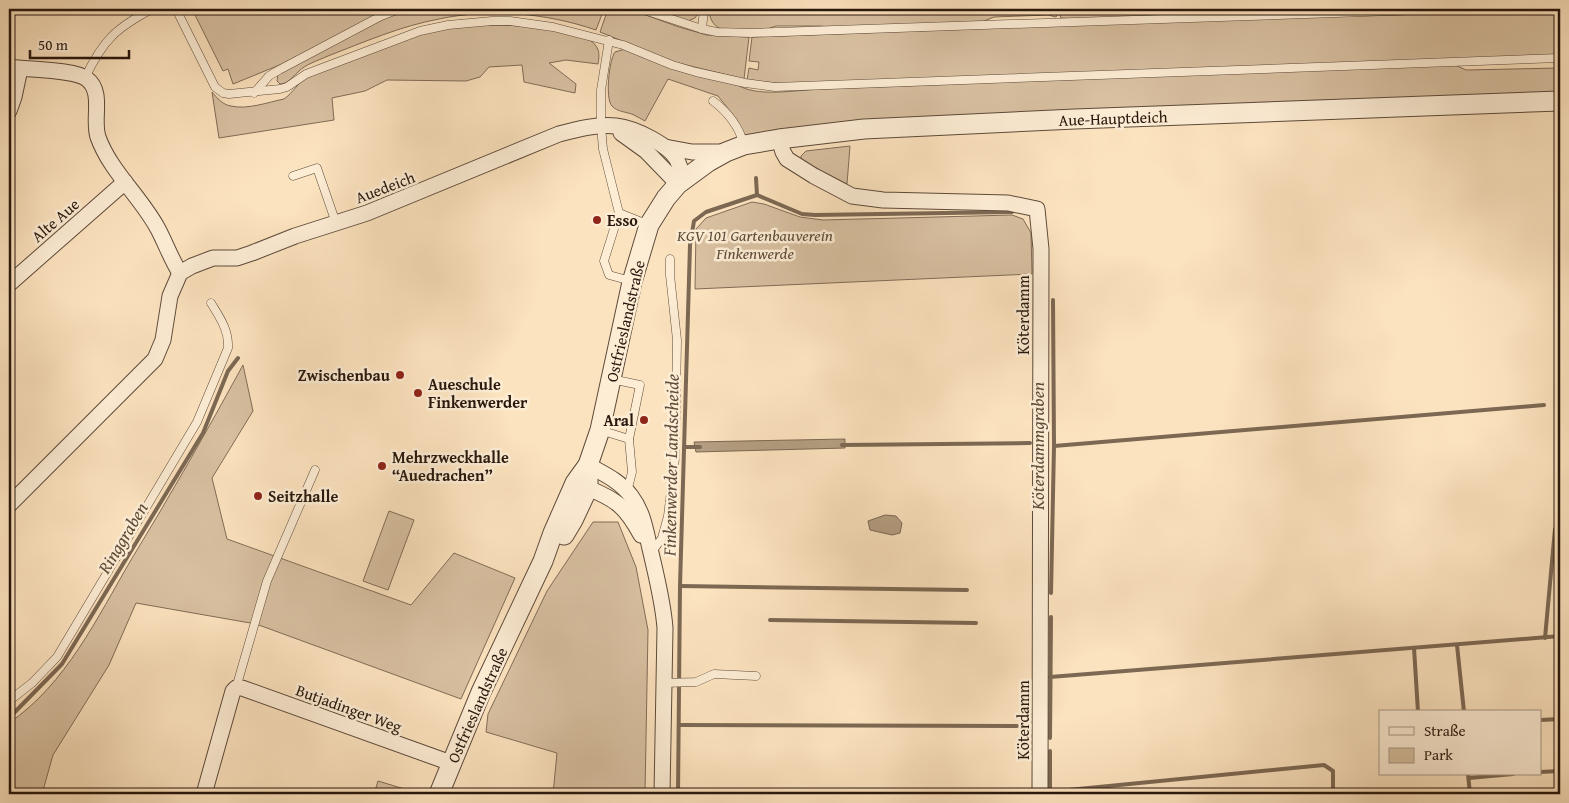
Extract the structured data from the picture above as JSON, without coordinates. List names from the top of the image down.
{
  "streets": {
    "street": [
      "Aue-Hauptdeich",
      "Auedeich",
      "Alte Aue",
      "Köterdamm",
      "Ostfrieslandstraße",
      "Butjadinger Weg"
    ]
  },
  "crossings": [
    ["Aue-Hauptdeich", "Auedeich"],
    ["Aue-Hauptdeich", "Köterdamm"],
    ["Aue-Hauptdeich", "Ostfrieslandstraße"],
    ["Auedeich", "Ostfrieslandstraße"],
    ["Ostfrieslandstraße", "Butjadinger Weg"]
  ],
  "water": ["Köterdammgraben", "Finkenwerder Landscheide", "Ringgraben"],
  "parks": ["KGV 101 Gartenbauverein Finkenwerde"],
  "places": [
    "Esso",
    "Zwischenbau",
    "Aueschule Finkenwerder",
    "Aral",
    "Mehrzweckhalle “Auedrachen”",
    "Seitzhalle"
  ],
  "legend": ["Straße", "Park"],
  "scale_bar": "50 m"
}
